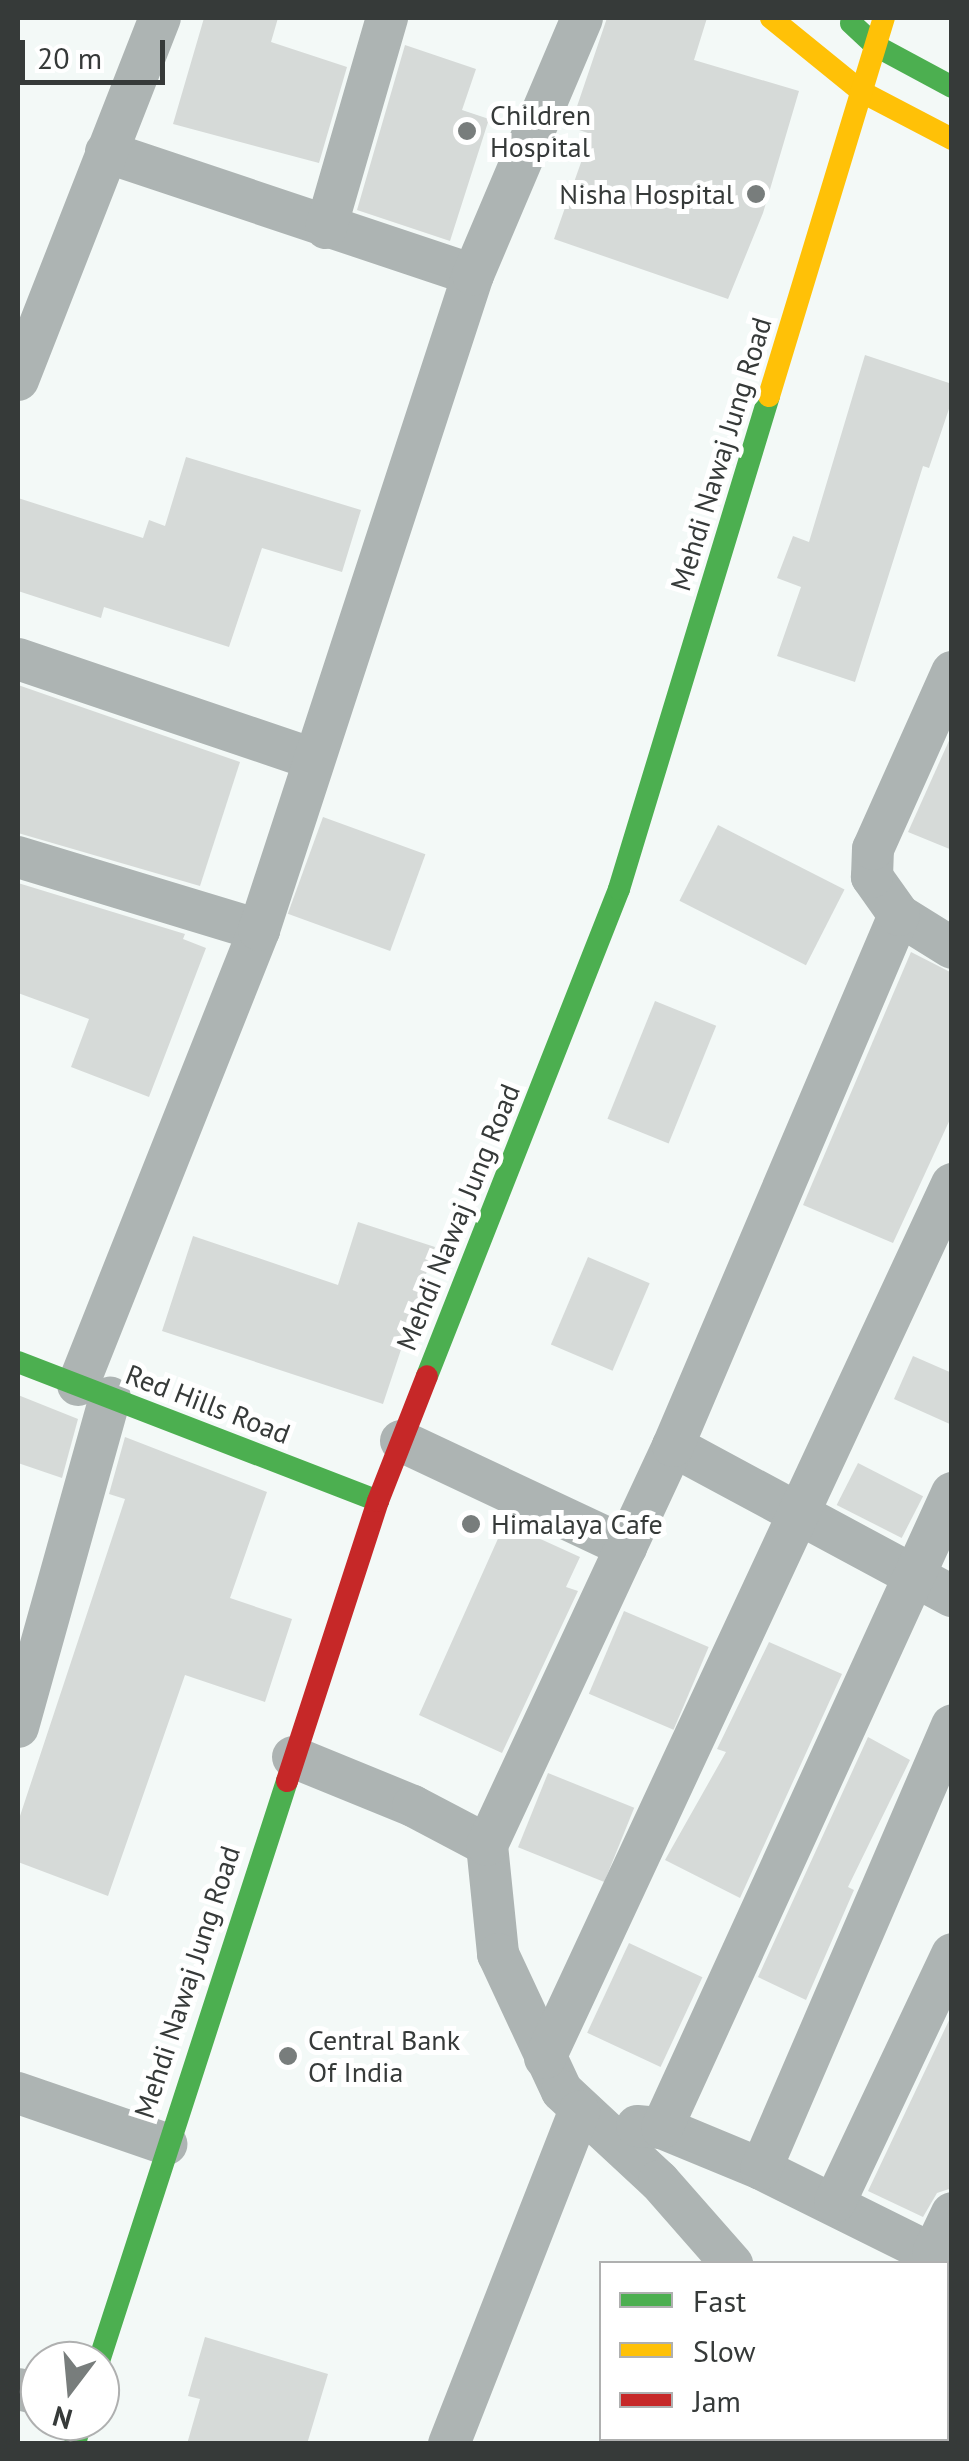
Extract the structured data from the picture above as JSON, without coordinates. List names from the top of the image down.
{
  "streets": {
    "main road": ["Mehdi Nawaj Jung Road", "Red Hills Road"]
  },
  "crossings": [
    ["Mehdi Nawaj Jung Road", "Red Hills Road"]
  ],
  "places": [
    "Children Hospital",
    "Nisha Hospital",
    "Himalaya Cafe",
    "Central Bank Of India"
  ],
  "legend": ["Fast", "Slow", "Jam"],
  "scale_bar": "20 m",
  "north": "bottom"
}
